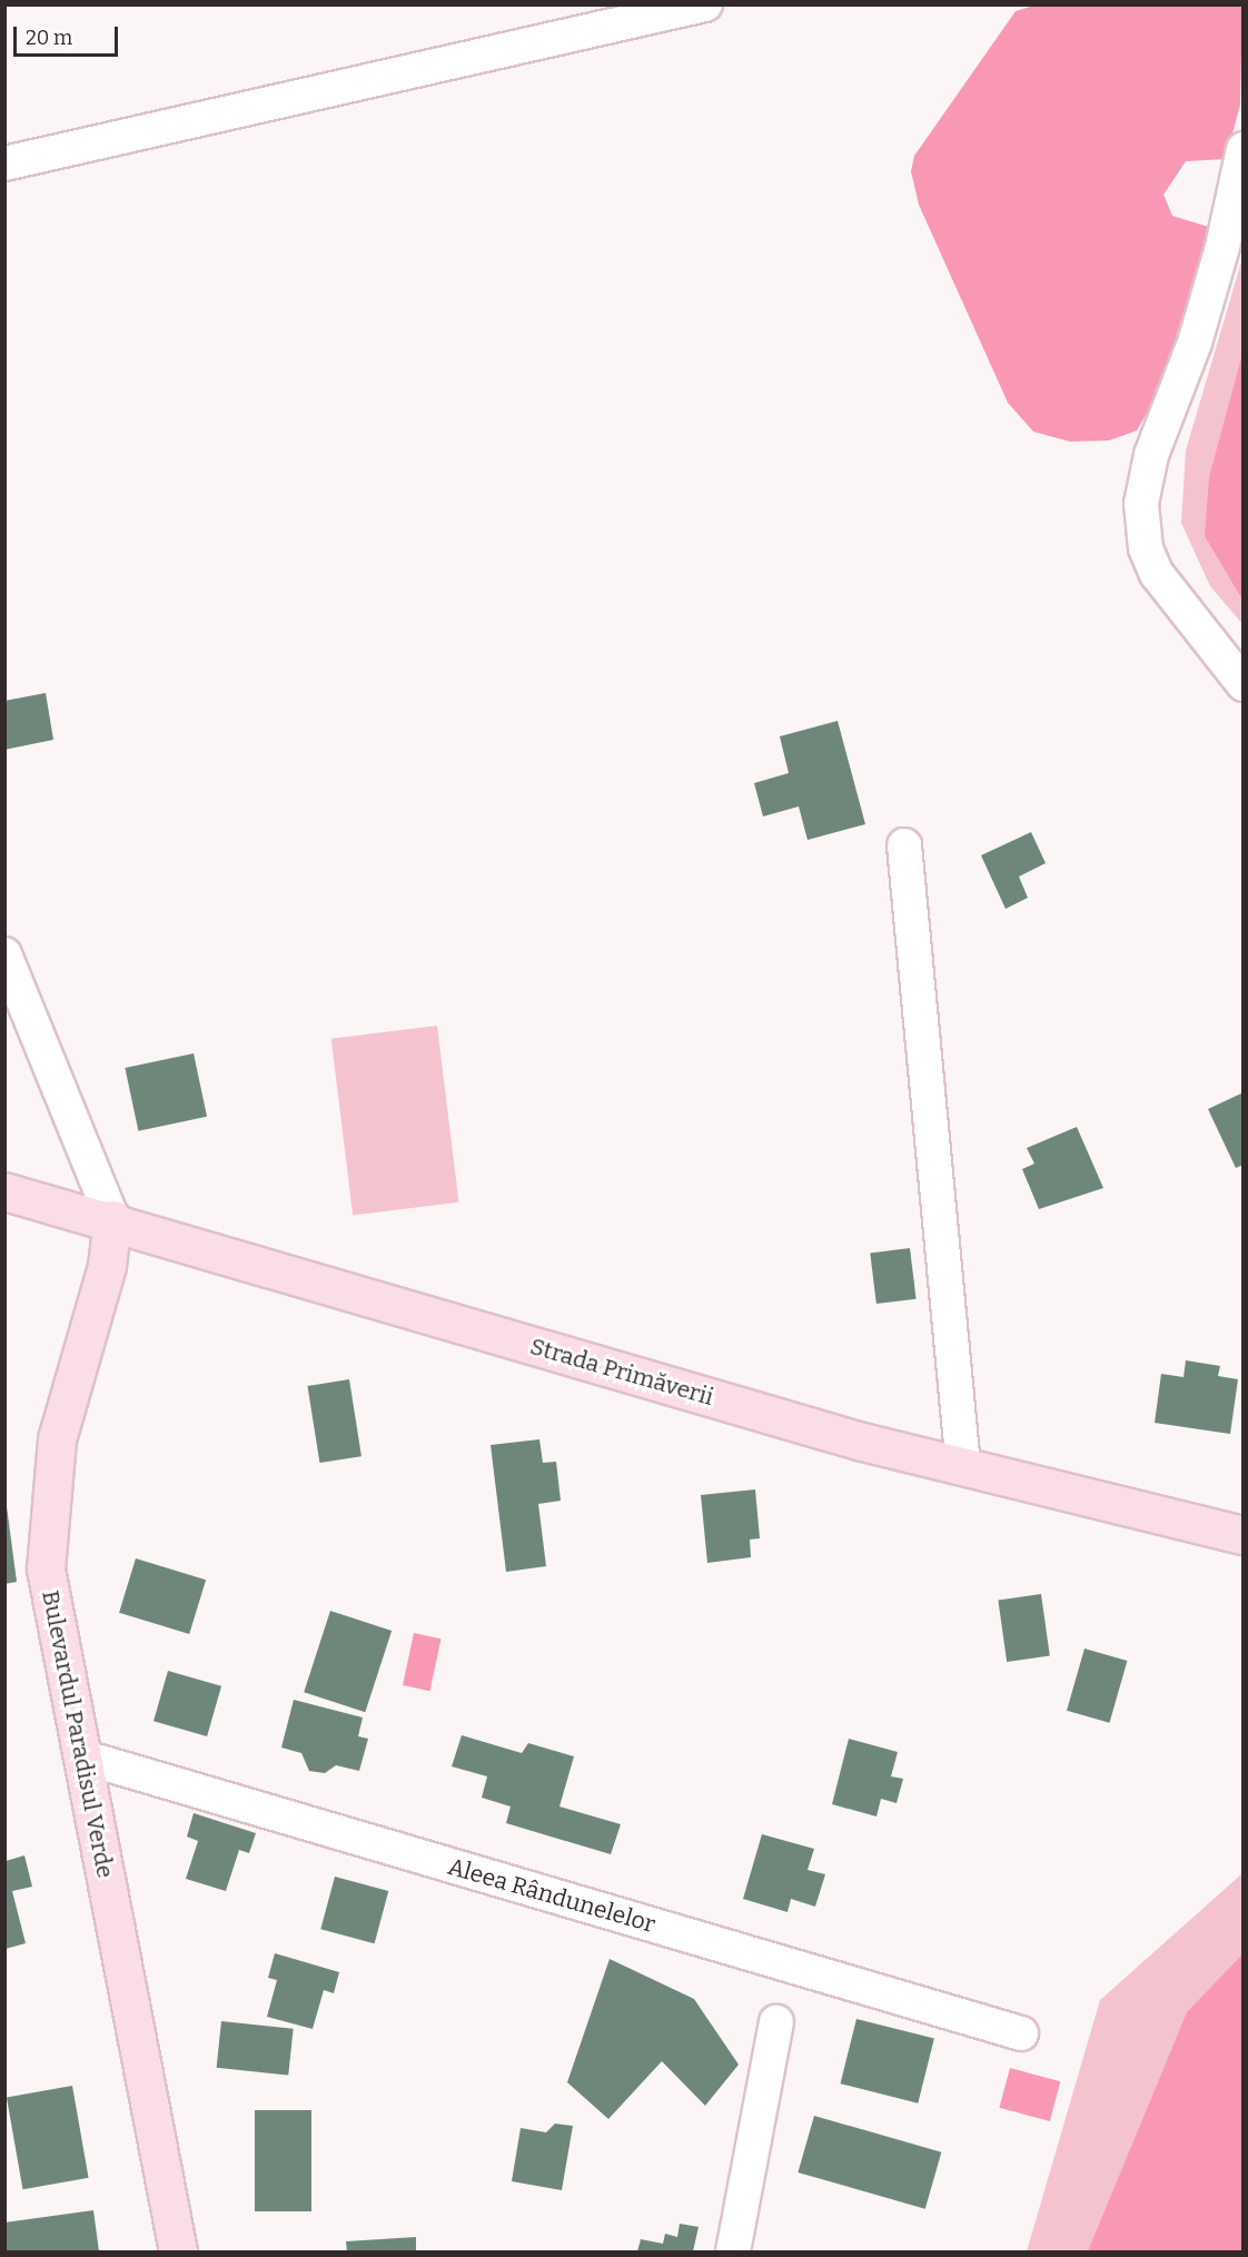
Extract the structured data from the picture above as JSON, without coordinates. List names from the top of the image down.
{
  "streets": {
    "main road": ["Strada Primăverii", "Bulevardul Paradisul Verde"],
    "street": ["Aleea Rândunelelor"]
  },
  "crossings": [
    ["Strada Primăverii", "Bulevardul Paradisul Verde"],
    ["Bulevardul Paradisul Verde", "Aleea Rândunelelor"]
  ],
  "scale_bar": "20 m"
}
